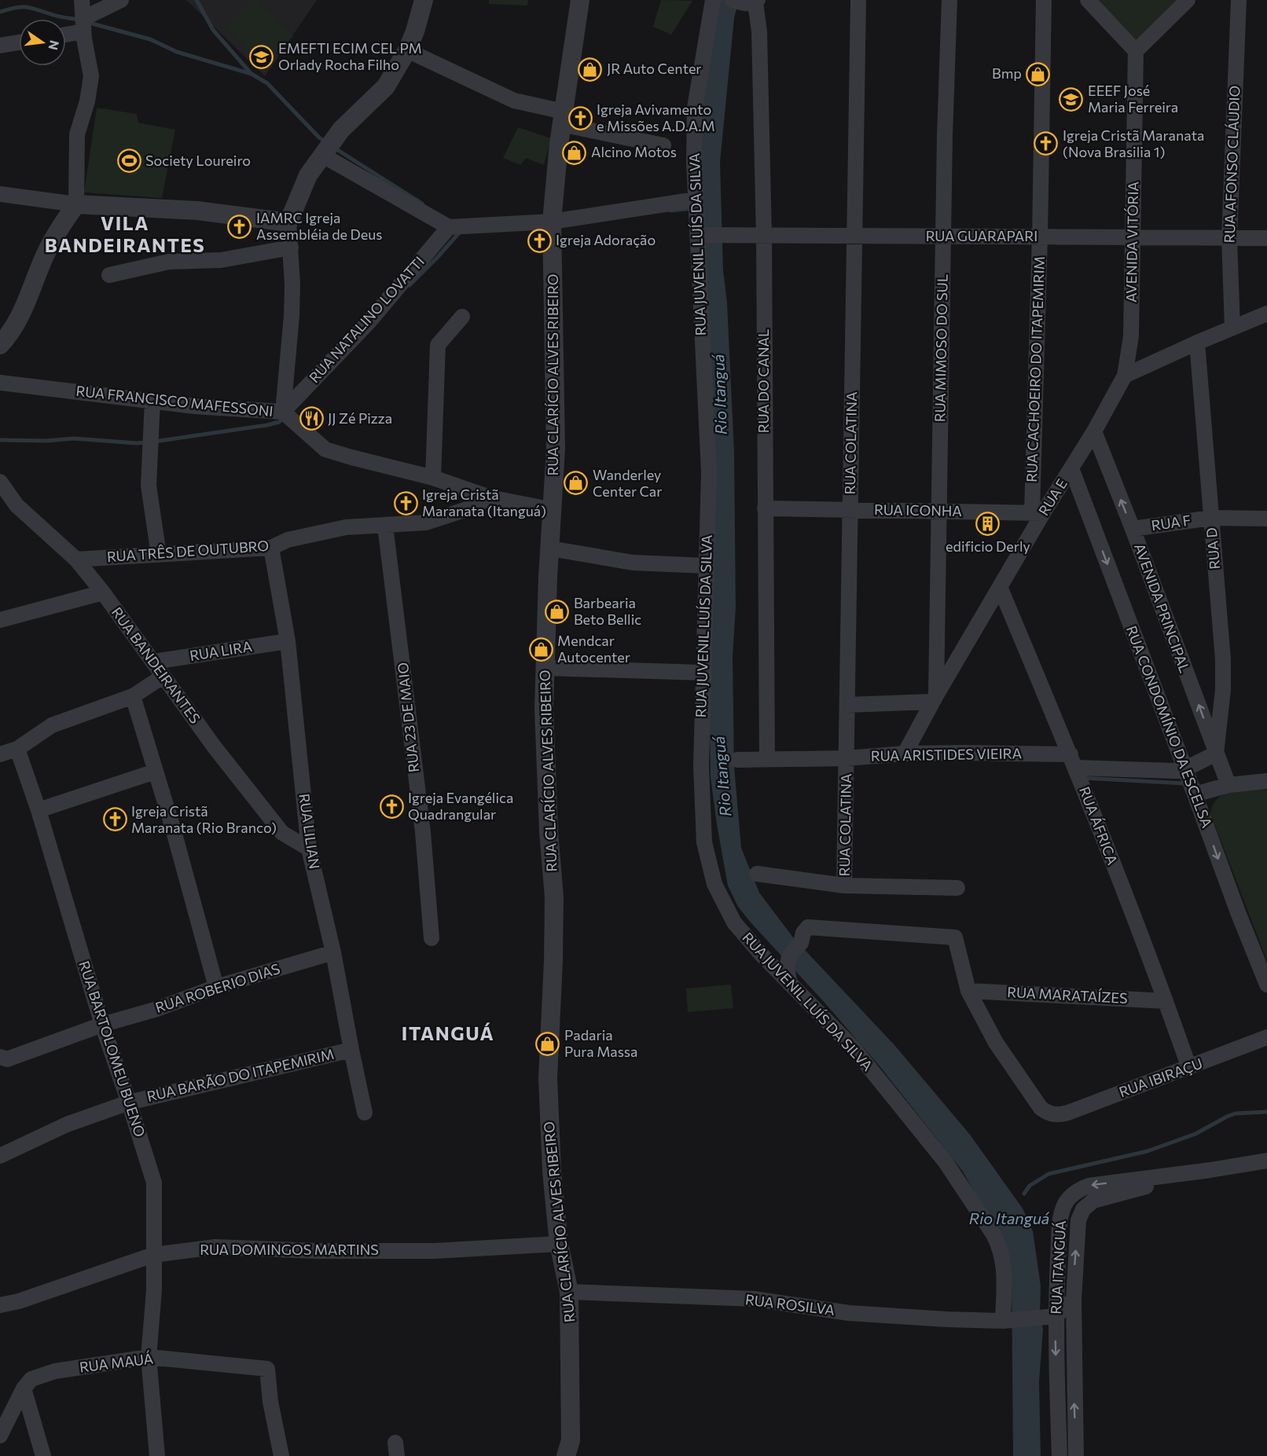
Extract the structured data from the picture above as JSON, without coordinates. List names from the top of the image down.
{
  "streets": {
    "street": [
      "RUA AFONSO CLÁUDIO",
      "RUA GUARAPARI",
      "AVENIDA VITÓRIA",
      "RUA JUVENIL LUÍS DA SILVA",
      "RUA NATALINO LOVATTI",
      "RUA MIMOSO DO SUL",
      "RUA CACHOEIRO DO ITAPEMIRIM",
      "RUA CLARÍCIO ALVES RIBEIRO",
      "RUA DO CANAL",
      "RUA FRANCISCO MAFESSONI",
      "RUA COLATINA",
      "RUA E",
      "RUA ICONHA",
      "RUA F",
      "RUA D",
      "RUA TRÊS DE OUTUBRO",
      "AVENIDA PRINCIPAL",
      "RUA LIRA",
      "RUA BANDEIRANTES",
      "RUA 23 DE MAIO",
      "RUA CONDOMÍNIO DA ESCELSA",
      "RUA ARISTIDES VIEIRA",
      "RUA ÁFRICA",
      "RUA LILIAN",
      "RUA ROBERIO DIAS",
      "RUA MARATAÍZES",
      "RUA BARTOLOMEU BUENO",
      "RUA BARÃO DO ITAPEMIRIM",
      "RUA IBIRAÇU",
      "RUA DOMINGOS MARTINS",
      "RUA ITANGUÁ",
      "RUA ROSILVA",
      "RUA MAUÁ"
    ]
  },
  "crossings": [
    ["RUA AFONSO CLÁUDIO", "RUA GUARAPARI"],
    ["RUA GUARAPARI", "AVENIDA VITÓRIA"],
    ["RUA GUARAPARI", "RUA JUVENIL LUÍS DA SILVA"],
    ["RUA GUARAPARI", "RUA MIMOSO DO SUL"],
    ["RUA GUARAPARI", "RUA CACHOEIRO DO ITAPEMIRIM"],
    ["RUA GUARAPARI", "RUA DO CANAL"],
    ["RUA GUARAPARI", "RUA COLATINA"],
    ["AVENIDA VITÓRIA", "RUA E"],
    ["RUA JUVENIL LUÍS DA SILVA", "RUA ROSILVA"],
    ["RUA NATALINO LOVATTI", "RUA FRANCISCO MAFESSONI"],
    ["RUA MIMOSO DO SUL", "RUA E"],
    ["RUA MIMOSO DO SUL", "RUA ICONHA"],
    ["RUA CACHOEIRO DO ITAPEMIRIM", "RUA E"],
    ["RUA CACHOEIRO DO ITAPEMIRIM", "RUA ICONHA"],
    ["RUA CLARÍCIO ALVES RIBEIRO", "RUA FRANCISCO MAFESSONI"],
    ["RUA CLARÍCIO ALVES RIBEIRO", "RUA DOMINGOS MARTINS"],
    ["RUA CLARÍCIO ALVES RIBEIRO", "RUA ROSILVA"],
    ["RUA DO CANAL", "RUA ICONHA"],
    ["RUA DO CANAL", "RUA ARISTIDES VIEIRA"],
    ["RUA FRANCISCO MAFESSONI", "RUA TRÊS DE OUTUBRO"],
    ["RUA COLATINA", "RUA ICONHA"],
    ["RUA COLATINA", "RUA ARISTIDES VIEIRA"],
    ["RUA E", "RUA ICONHA"],
    ["RUA E", "AVENIDA PRINCIPAL"],
    ["RUA E", "RUA CONDOMÍNIO DA ESCELSA"],
    ["RUA E", "RUA ARISTIDES VIEIRA"],
    ["RUA E", "RUA ÁFRICA"],
    ["RUA F", "RUA D"],
    ["RUA F", "AVENIDA PRINCIPAL"],
    ["RUA D", "AVENIDA PRINCIPAL"],
    ["RUA TRÊS DE OUTUBRO", "RUA BANDEIRANTES"],
    ["RUA TRÊS DE OUTUBRO", "RUA 23 DE MAIO"],
    ["RUA TRÊS DE OUTUBRO", "RUA LILIAN"],
    ["RUA LIRA", "RUA BANDEIRANTES"],
    ["RUA LIRA", "RUA LILIAN"],
    ["RUA BANDEIRANTES", "RUA LILIAN"],
    ["RUA CONDOMÍNIO DA ESCELSA", "RUA ARISTIDES VIEIRA"],
    ["RUA ARISTIDES VIEIRA", "RUA ÁFRICA"],
    ["RUA ÁFRICA", "RUA MARATAÍZES"],
    ["RUA ÁFRICA", "RUA IBIRAÇU"],
    ["RUA LILIAN", "RUA ROBERIO DIAS"],
    ["RUA LILIAN", "RUA BARÃO DO ITAPEMIRIM"],
    ["RUA ROBERIO DIAS", "RUA BARTOLOMEU BUENO"],
    ["RUA MARATAÍZES", "RUA IBIRAÇU"],
    ["RUA BARTOLOMEU BUENO", "RUA BARÃO DO ITAPEMIRIM"],
    ["RUA BARTOLOMEU BUENO", "RUA DOMINGOS MARTINS"],
    ["RUA BARTOLOMEU BUENO", "RUA MAUÁ"],
    ["RUA ITANGUÁ", "RUA ROSILVA"]
  ],
  "one_way": ["AVENIDA PRINCIPAL", "RUA CONDOMÍNIO DA ESCELSA"],
  "districts": ["VILA BANDEIRANTES", "ITANGUÁ"],
  "water": ["Rio Itanguá"],
  "places": {
    "school or university": ["EMEFTI ECIM CEL PM Orlady Rocha Filho", "EEEF José Maria Ferreira"],
    "shop": [
      "JR Auto Center",
      "Bmp",
      "Alcino Motos",
      "Wanderley Center Car",
      "Barbearia Beto Bellic",
      "Mendcar Autocenter",
      "Padaria Pura Massa"
    ],
    "church": [
      "Igreja Avivamento e Missões A.D.A.M",
      "Igreja Cristã Maranata (Nova Brasilia 1)",
      "IAMRC Igreja Assembléia de Deus",
      "Igreja Adoração",
      "Igreja Cristã Maranata (Itanguá)",
      "Igreja Evangélica Quadrangular",
      "Igreja Cristã Maranata (Rio Branco)"
    ],
    "sports": ["Society Loureiro"],
    "restaurant": ["JJ Zé Pizza"],
    "building": ["edificio Derly"]
  },
  "north": "right"
}
